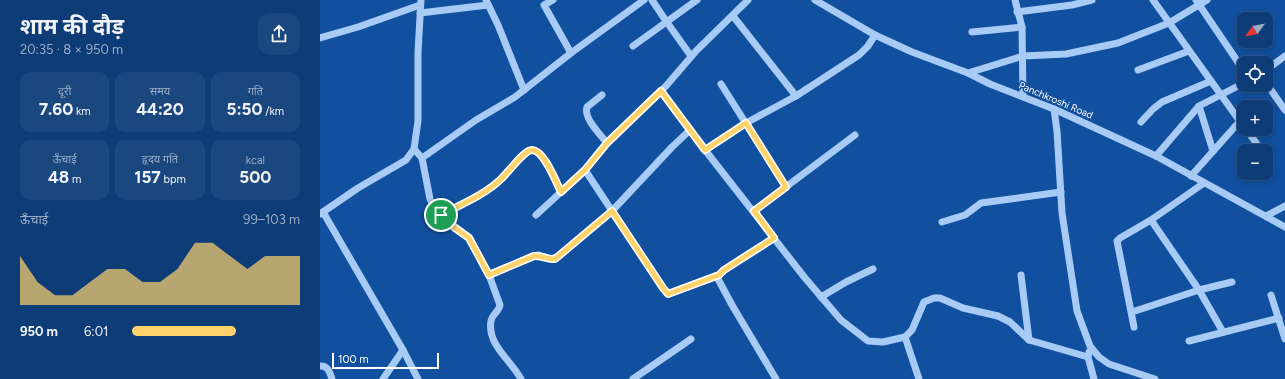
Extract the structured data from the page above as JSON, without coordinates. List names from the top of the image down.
{
  "streets": {
    "street": ["Panchkroshi Road"]
  },
  "scale_bar": "100 m",
  "north": "bottom left",
  "page": {
    "heading": ["शाम की दौड़", "20:35 · 8 × 950 m"],
    "map_buttons": ["+", "−"],
    "stats": [
      ["दूरी", "7.60 km"],
      ["समय", "44:20"],
      ["गति", "5:50 /km"],
      ["ऊँचाई", "48 m"],
      ["हृदय गति", "157 bpm"],
      ["kcal", "500"]
    ],
    "chart": ["ऊँचाई", "99–103 m"],
    "list": [
      {
        "name": "950 m",
        "note": "6:01"
      }
    ],
    "scale": "100 m"
  }
}
